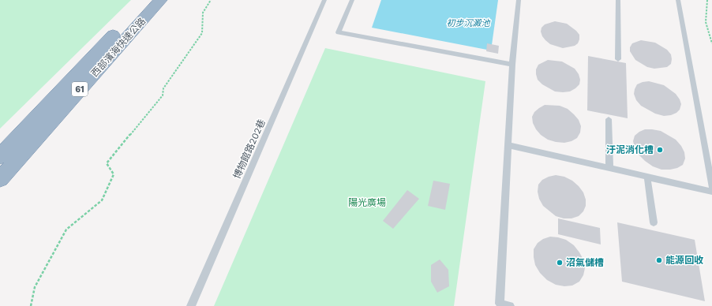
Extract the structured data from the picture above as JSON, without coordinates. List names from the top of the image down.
{
  "streets": {
    "highway": ["西部濱海快速公路", "61"],
    "lane": ["博物館路202巷"]
  },
  "water": ["初步沉澱池"],
  "parks": ["陽光廣場"],
  "places": ["汙泥消化槽", "能源回收", "沼氣儲槽"]
}
